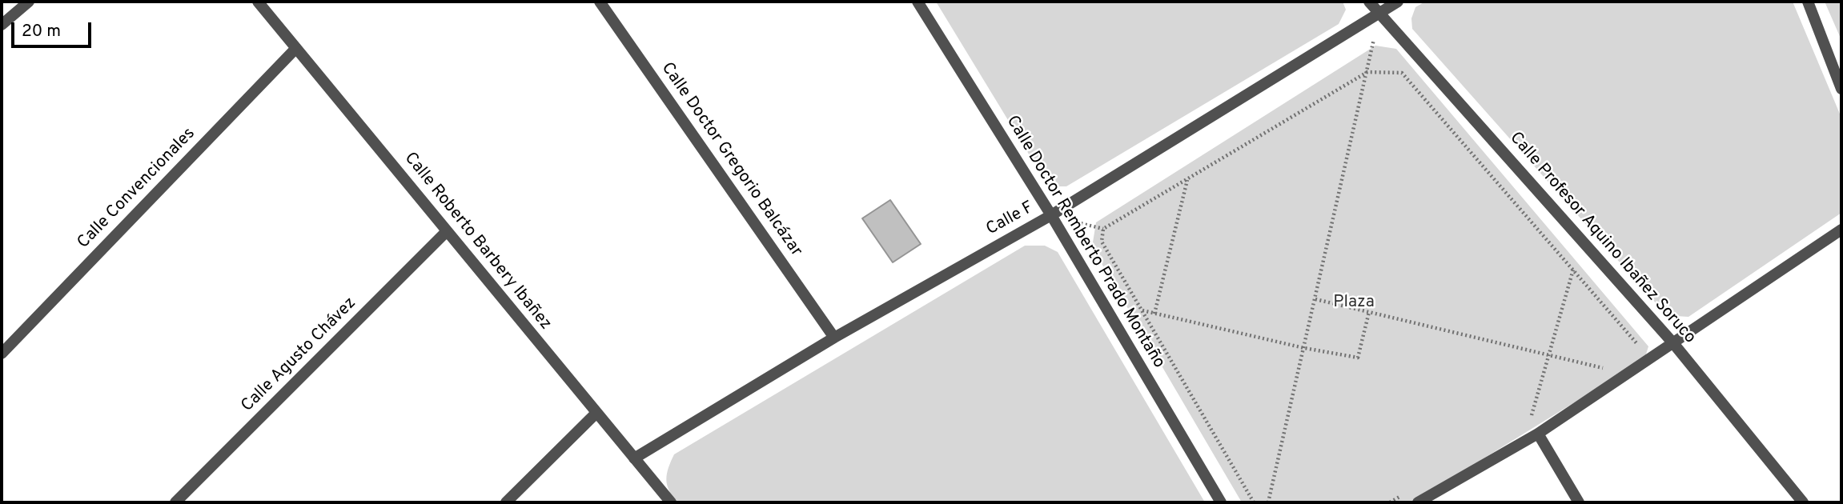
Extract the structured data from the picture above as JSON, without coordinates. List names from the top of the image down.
{
  "streets": {
    "street": [
      "Calle Doctor Gregorio Balcázar",
      "Calle Convencionales",
      "Calle F",
      "Calle Profesor Aquino Ibañez Soruco",
      "Calle Roberto Barbery Ibañez",
      "Calle Doctor Remberto Prado Montaño",
      "Calle Agusto Chávez"
    ]
  },
  "crossings": [
    ["Calle Doctor Gregorio Balcázar", "Calle F"],
    ["Calle Convencionales", "Calle Roberto Barbery Ibañez"],
    ["Calle F", "Calle Profesor Aquino Ibañez Soruco"],
    ["Calle F", "Calle Roberto Barbery Ibañez"],
    ["Calle F", "Calle Doctor Remberto Prado Montaño"],
    ["Calle Roberto Barbery Ibañez", "Calle Agusto Chávez"]
  ],
  "parks": ["Plaza"],
  "scale_bar": "20 m"
}
